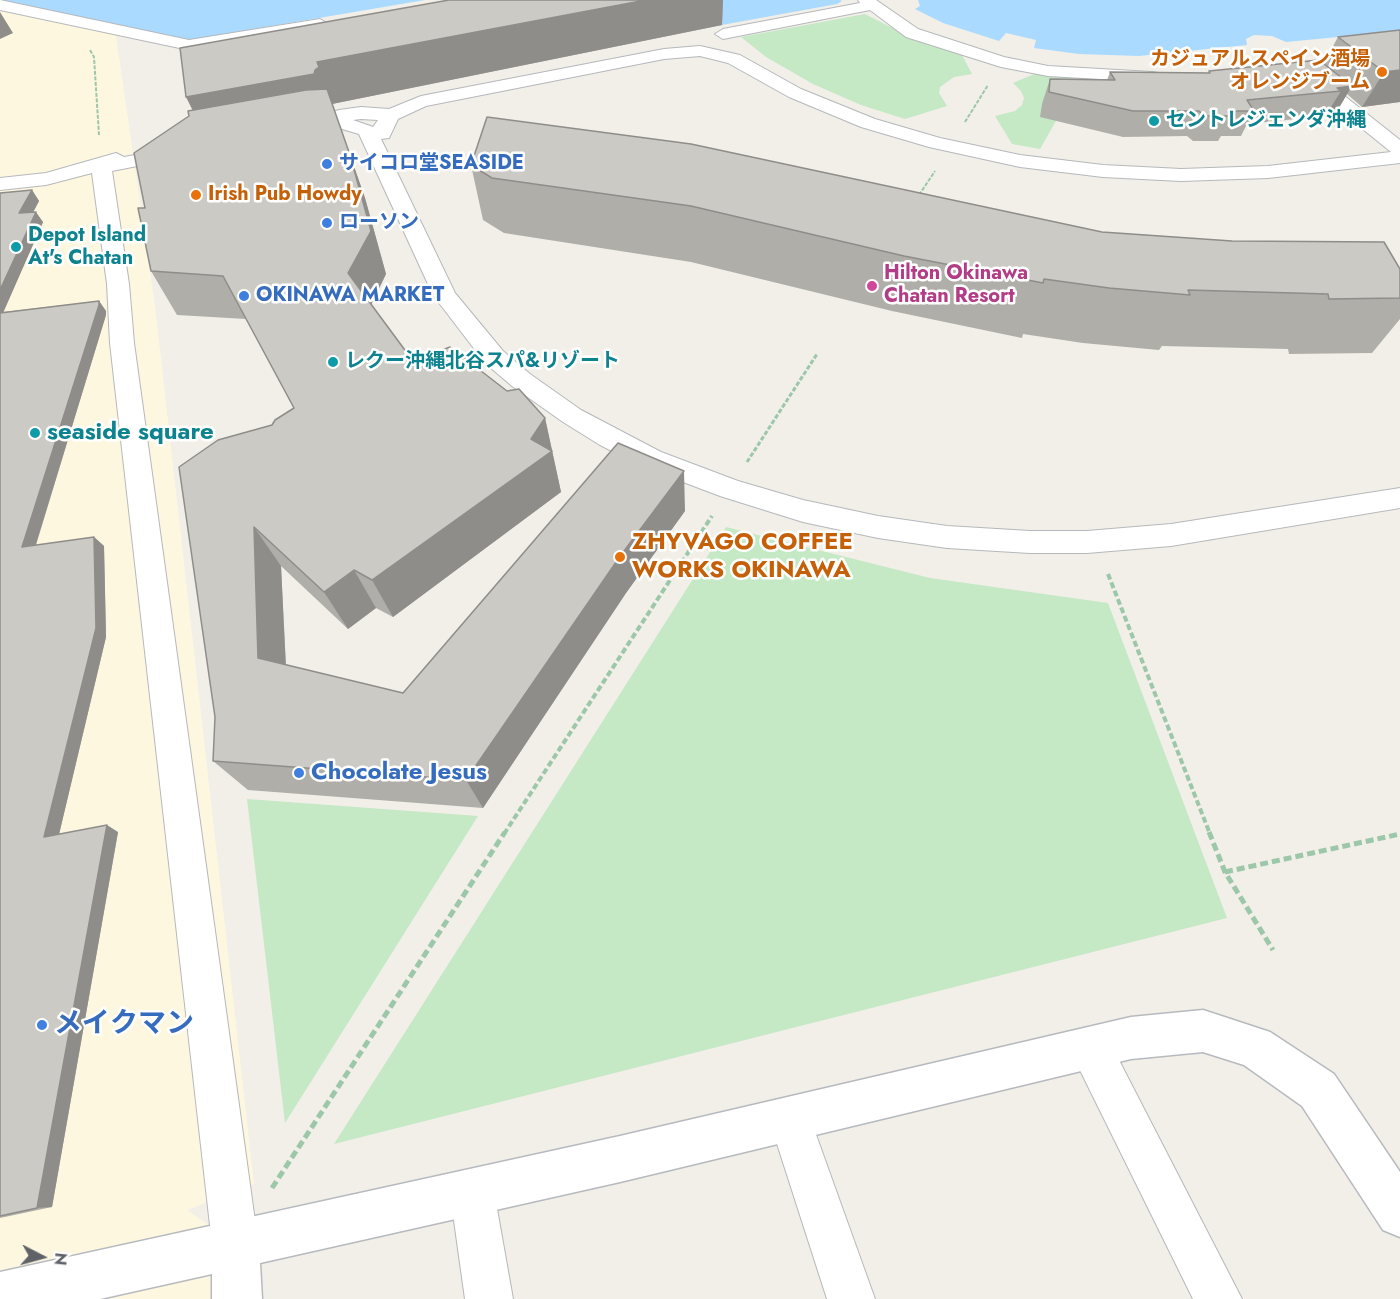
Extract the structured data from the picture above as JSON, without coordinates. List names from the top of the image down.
{
  "places": [
    "カジュアルスペイン酒場 オレンジブーム",
    "セントレジェンダ沖縄",
    "サイコロ堂SEASIDE",
    "Irish Pub Howdy",
    "ローソン",
    "Depot Island At's Chatan",
    "Hilton Okinawa Chatan Resort",
    "OKINAWA MARKET",
    "レクー沖縄北谷スパ&リゾート",
    "seaside square",
    "ZHYVAGO COFFEE WORKS OKINAWA",
    "Chocolate Jesus",
    "メイクマン"
  ],
  "north": "right"
}
